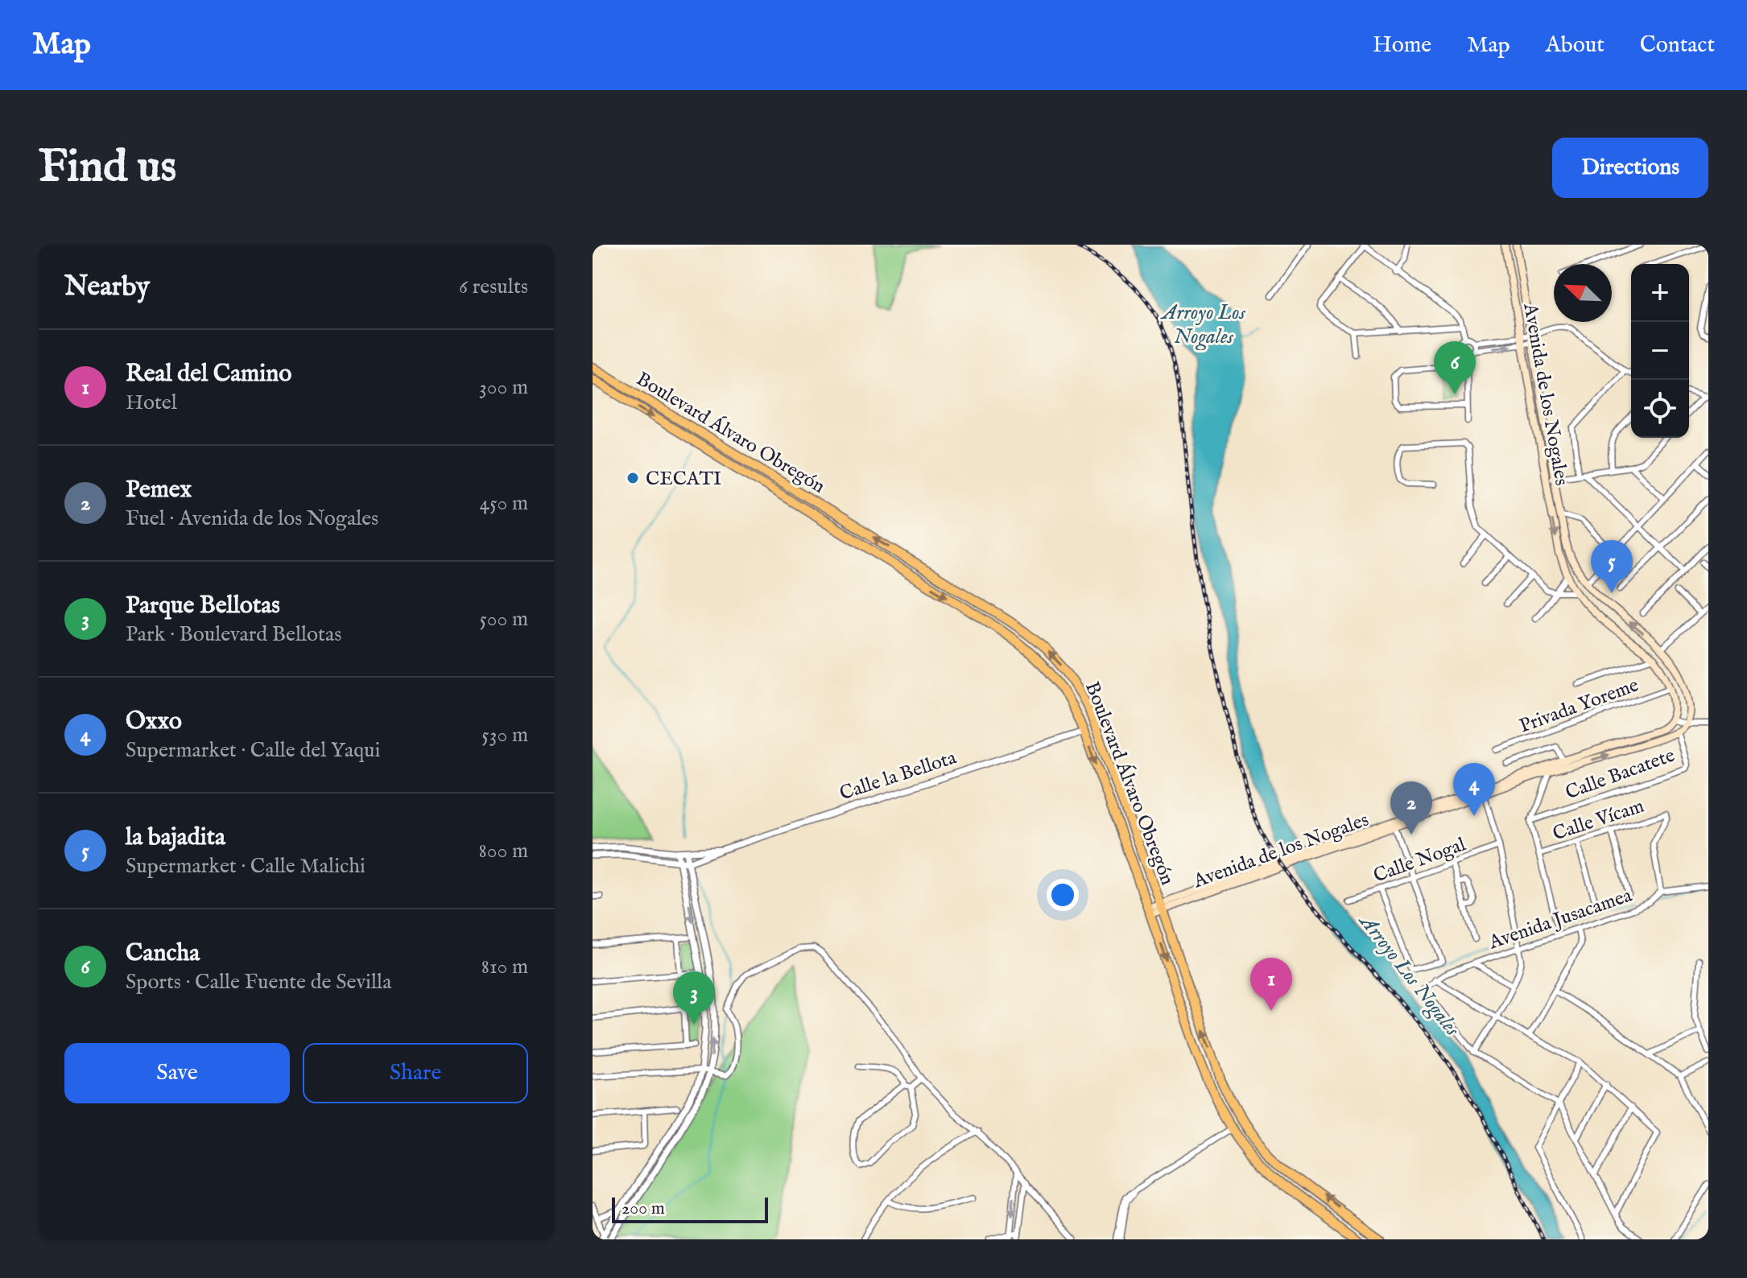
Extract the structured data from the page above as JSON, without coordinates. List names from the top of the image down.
{
  "streets": {
    "highway": ["Boulevard Álvaro Obregón"],
    "main road": ["Avenida de los Nogales"],
    "street": [
      "Privada Yoreme",
      "Calle Bacatete",
      "Calle la Bellota",
      "Calle Vícam",
      "Calle Nogal",
      "Avenida Jusacamea"
    ]
  },
  "crossings": [
    ["Avenida de los Nogales", "Boulevard Álvaro Obregón"],
    ["Avenida de los Nogales", "Privada Yoreme"],
    ["Avenida de los Nogales", "Calle Bacatete"],
    ["Boulevard Álvaro Obregón", "Calle la Bellota"],
    ["Calle Vícam", "Avenida Jusacamea"]
  ],
  "water": ["Arroyo Los Nogales"],
  "places": ["CECATI"],
  "scale_bar": "200 m",
  "north": "top left",
  "page": {
    "header": "Map",
    "nav": [
      "Home",
      "Map",
      "About",
      "Contact"
    ],
    "buttons": [
      "Directions",
      ["Save", "Share"]
    ],
    "title": "Find us",
    "heading": ["Nearby", "6 results"],
    "map_buttons": ["+", "−"],
    "list": [
      {
        "mark": "1",
        "name": "Real del Camino",
        "note": "Hotel",
        "value": "300 m"
      },
      {
        "mark": "2",
        "name": "Pemex",
        "note": "Fuel · Avenida de los Nogales",
        "value": "450 m"
      },
      {
        "mark": "3",
        "name": "Parque Bellotas",
        "note": "Park · Boulevard Bellotas",
        "value": "500 m"
      },
      {
        "mark": "4",
        "name": "Oxxo",
        "note": "Supermarket · Calle del Yaqui",
        "value": "530 m"
      },
      {
        "mark": "5",
        "name": "la bajadita",
        "note": "Supermarket · Calle Malichi",
        "value": "800 m"
      },
      {
        "mark": "6",
        "name": "Cancha",
        "note": "Sports · Calle Fuente de Sevilla",
        "value": "810 m"
      }
    ],
    "pins": [
      "6",
      "5",
      "4",
      "2",
      "1",
      "3"
    ],
    "scale": "200 m"
  }
}
